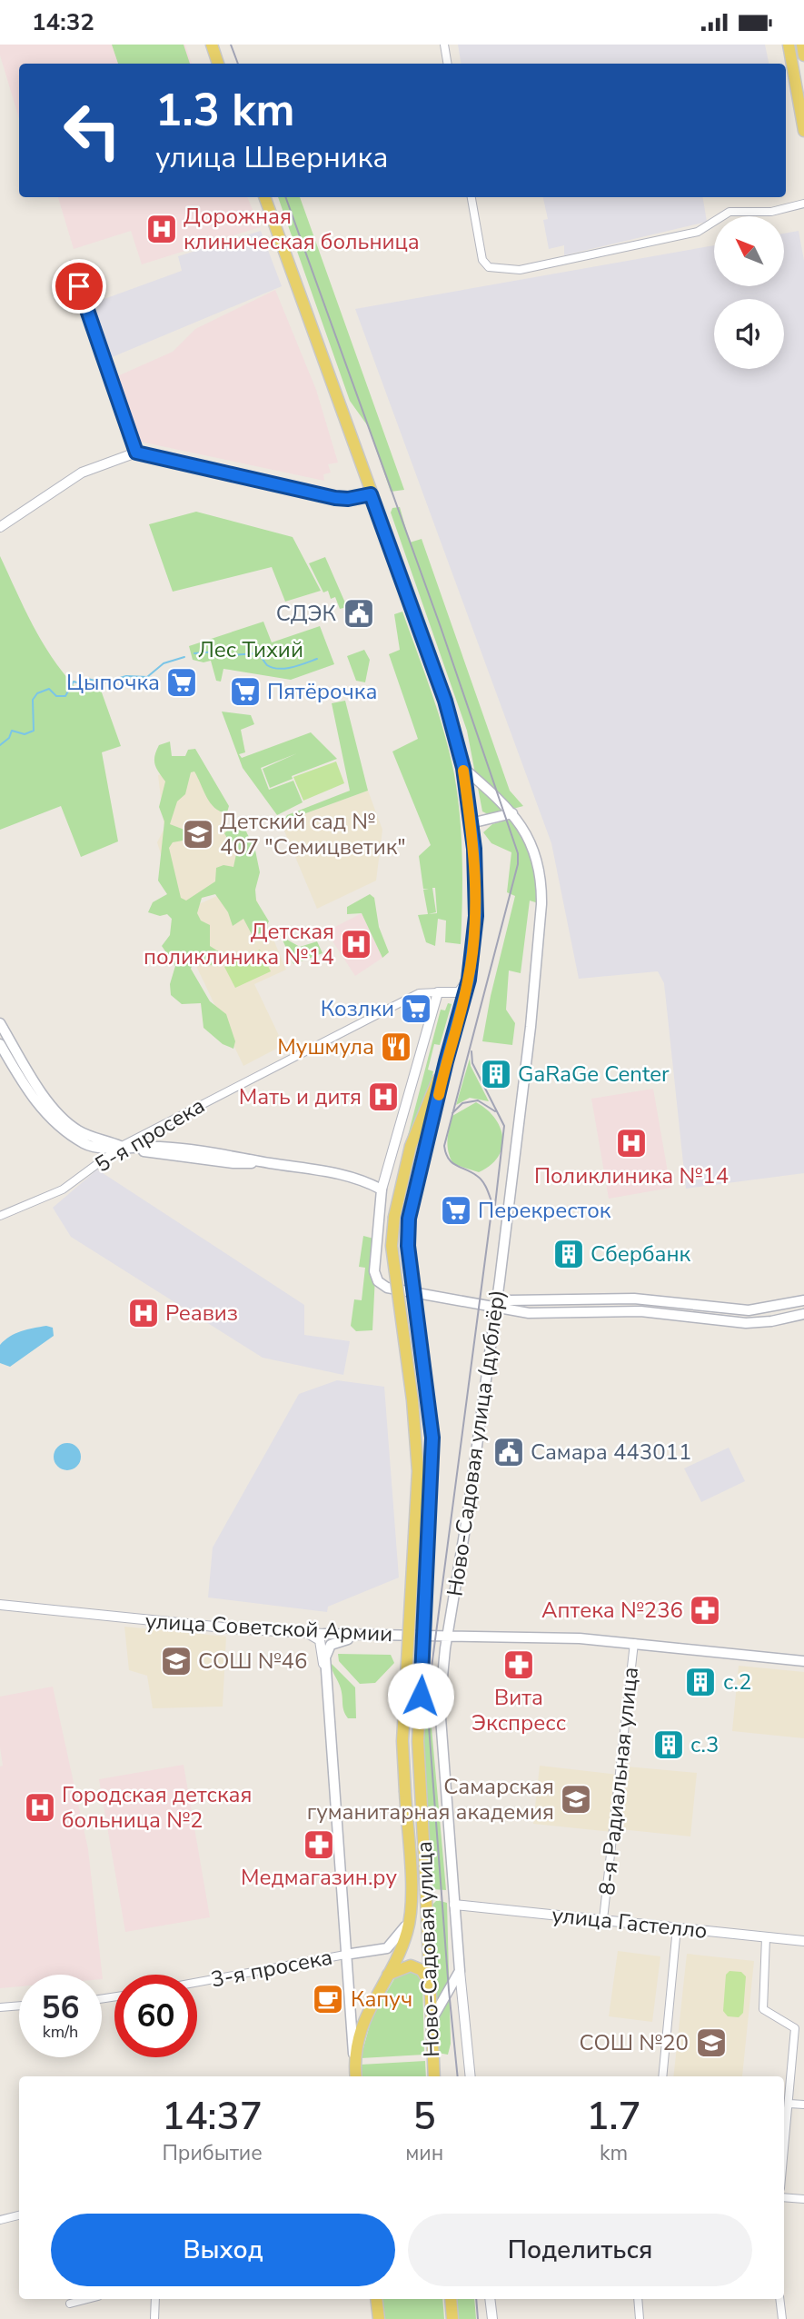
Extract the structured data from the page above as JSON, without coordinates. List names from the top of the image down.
{
  "streets": {
    "main road": ["Ново-Садовая улица (дублёр)", "улица Советской Армии", "Ново-Садовая улица"],
    "street": [
      "5-я просека",
      "8-я Радиальная улица",
      "улица Гастелло",
      "3-я просека"
    ]
  },
  "crossings": [
    ["Ново-Садовая улица (дублёр)", "улица Советской Армии"],
    ["Ново-Садовая улица (дублёр)", "улица Гастелло"],
    ["Ново-Садовая улица (дублёр)", "Ново-Садовая улица"],
    ["улица Советской Армии", "8-я Радиальная улица"],
    ["8-я Радиальная улица", "улица Гастелло"]
  ],
  "parks": ["Лес Тихий"],
  "places": {
    "hospital": [
      "Дорожная клиническая больница",
      "Детская поликлиника №14",
      "Мать и дитя",
      "Поликлиника №14",
      "Реавиз",
      "Городская детская больница №2"
    ],
    "public building": ["СДЭК", "Самара 443011"],
    "supermarket": [
      "Цыпочка",
      "Пятёрочка",
      "Козлки",
      "Перекресток"
    ],
    "school or university": [
      "Детский сад № 407 \"Семицветик\"",
      "СОШ №46",
      "Самарская гуманитарная академия",
      "СОШ №20"
    ],
    "restaurant": ["Мушмула"],
    "building": [
      "GaRaGe Center",
      "Сбербанк",
      "с.2",
      "с.3"
    ],
    "pharmacy": ["Аптека №236", "Вита Экспресс", "Медмагазин.ру"],
    "cafe": ["Капуч"]
  },
  "north": "top left",
  "page": {
    "status": "14:32",
    "turn": ["1.3 km", "улица Шверника"],
    "speed": "56 km/h",
    "limit": "60",
    "eta": [
      "14:37",
      "Прибытие",
      "5",
      "мин",
      "1.7",
      "km"
    ],
    "buttons": ["Выход", "Поделиться"]
  }
}
